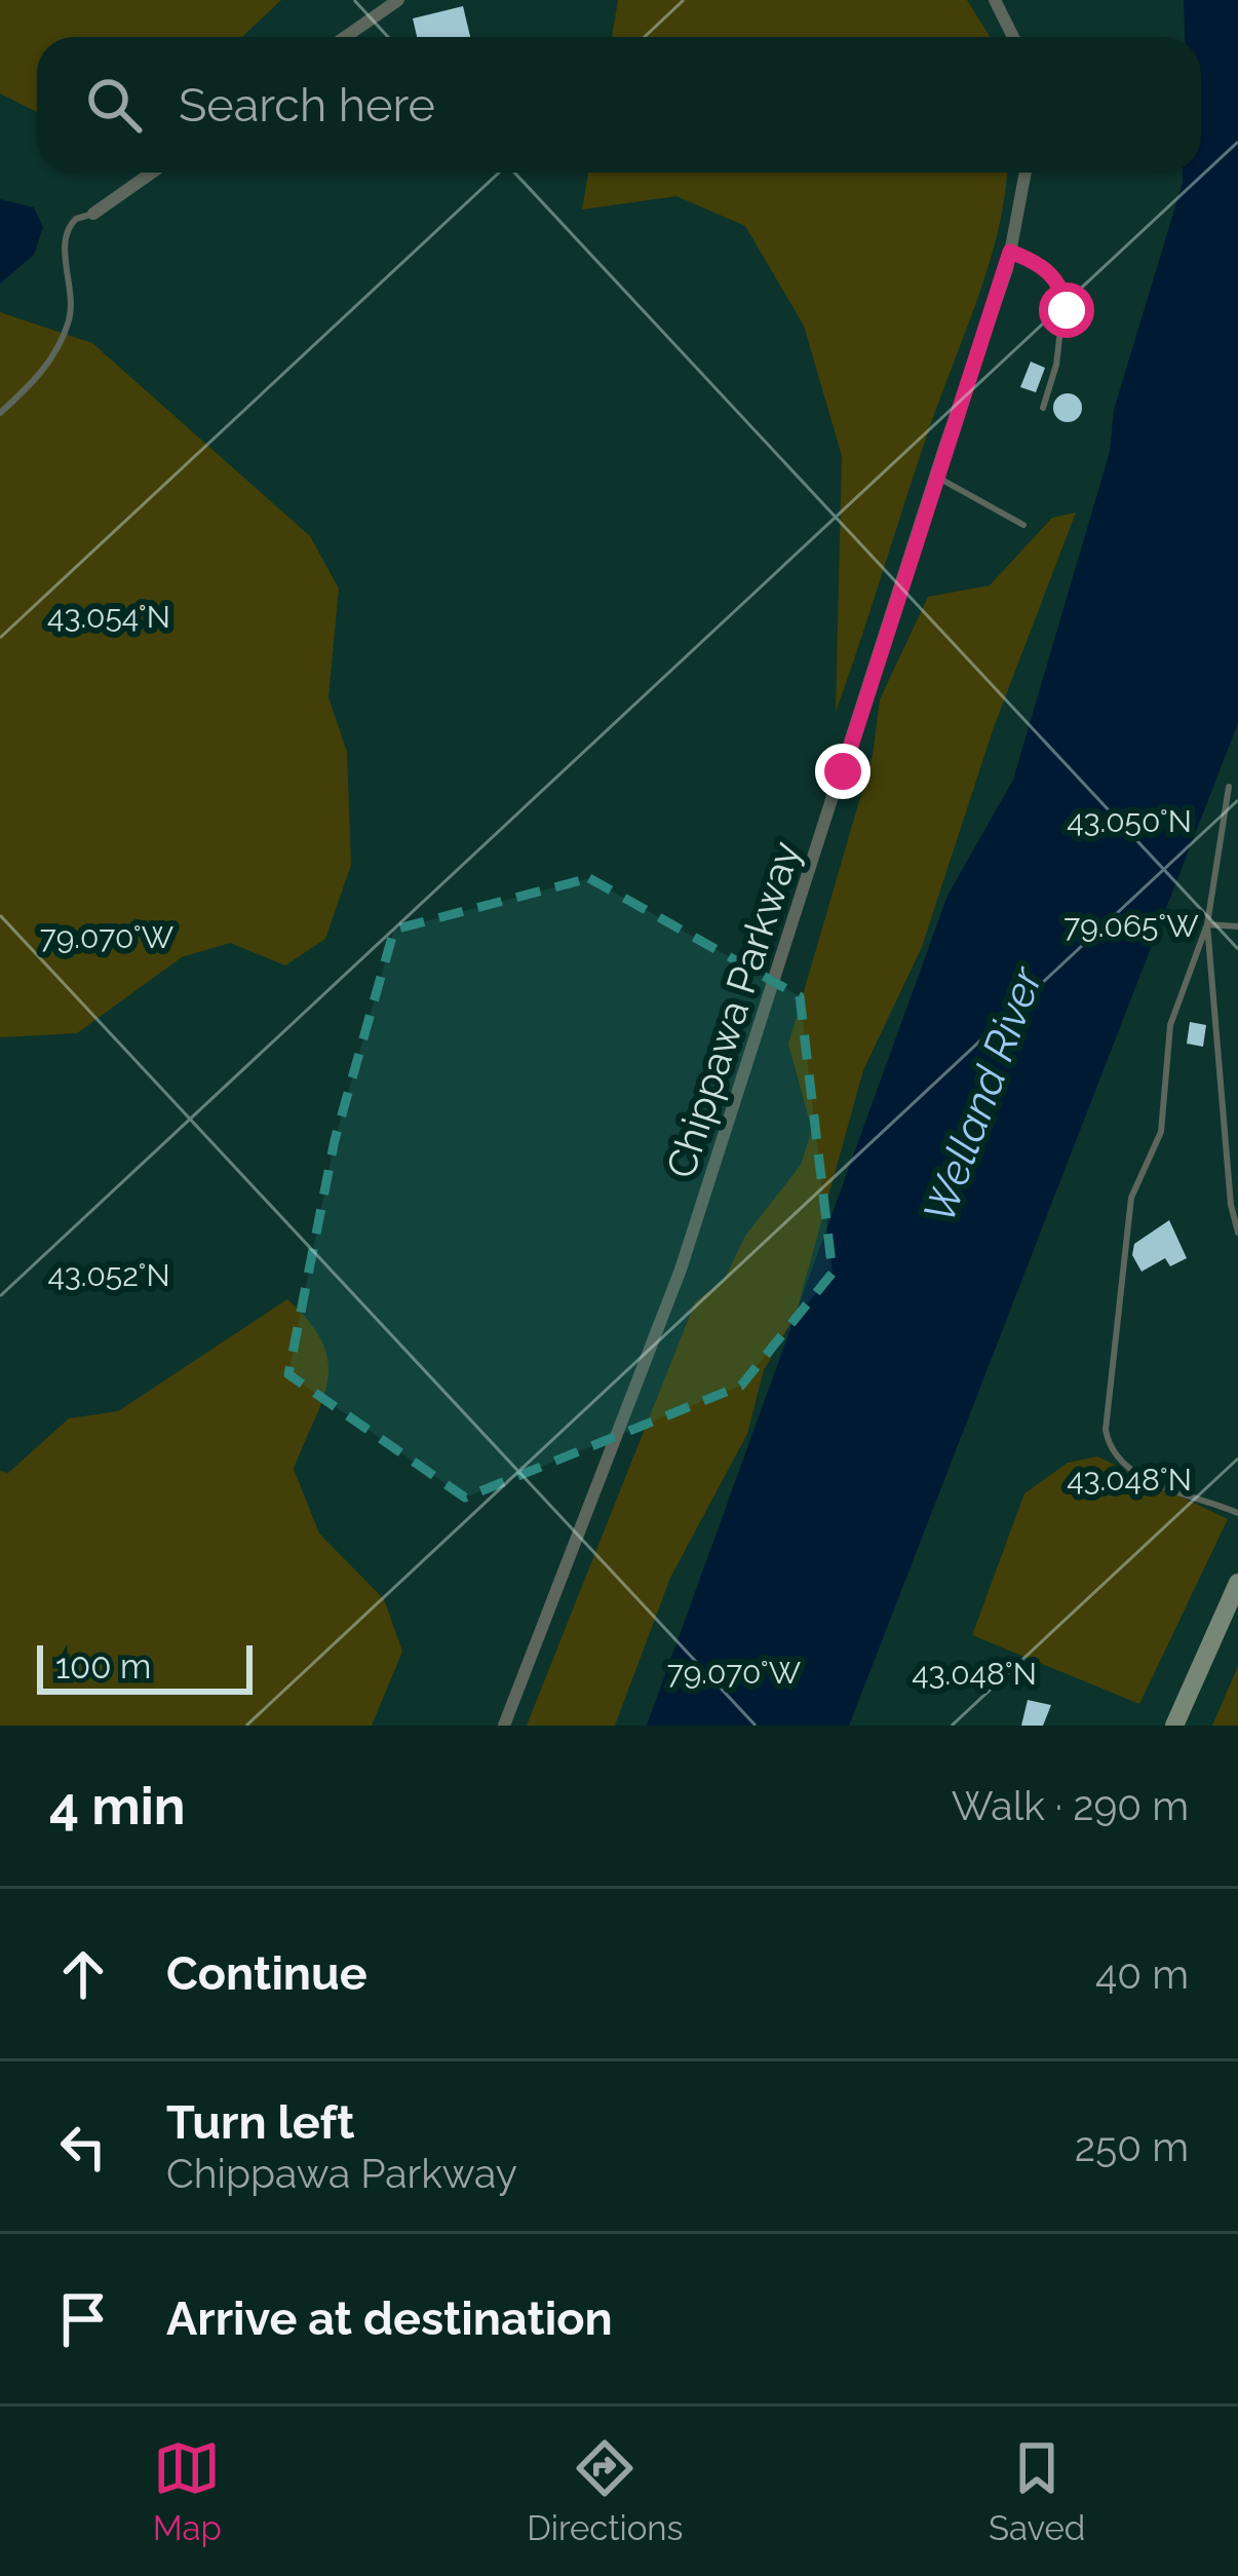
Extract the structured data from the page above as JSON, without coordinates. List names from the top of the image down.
{
  "streets": {
    "street": ["Chippawa Parkway"]
  },
  "water": ["Welland River"],
  "scale_bar": "100 m",
  "page": {
    "search": "Search here",
    "scale": "100 m",
    "heading": ["4 min", "Walk · 290 m"],
    "list": [
      ["Continue", "40 m"],
      ["Turn left", "Chippawa Parkway", "250 m"],
      "Arrive at destination"
    ],
    "nav": ["Map", "Directions", "Saved"]
  },
  "coordinates": [
    "43.054°N",
    "43.050°N",
    "79.065°W",
    "79.070°W",
    "43.052°N",
    "43.048°N"
  ]
}
